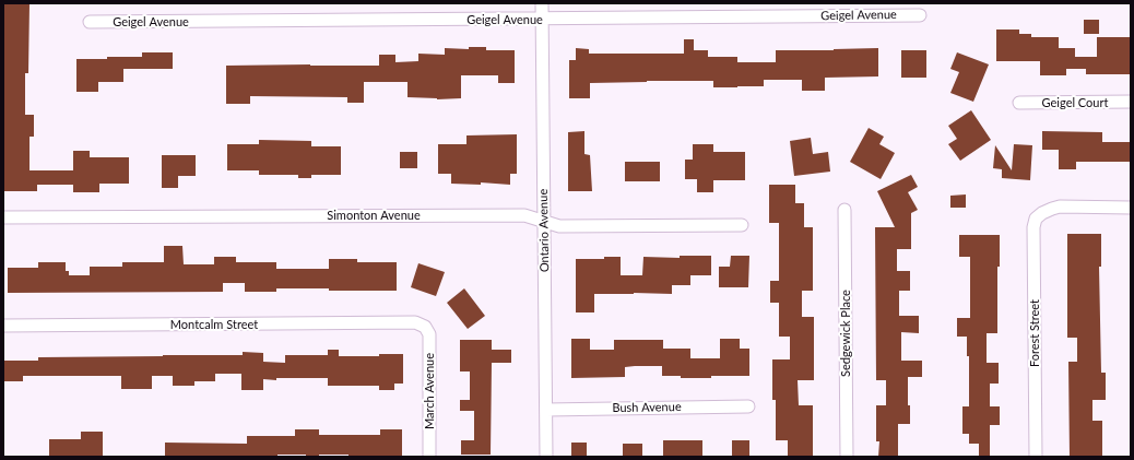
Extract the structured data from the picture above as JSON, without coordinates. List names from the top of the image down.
{
  "streets": {
    "street": [
      "Geigel Avenue",
      "Geigel Court",
      "Simonton Avenue",
      "Ontario Avenue",
      "Montcalm Street",
      "Sedgewick Place",
      "Forest Street",
      "March Avenue",
      "Bush Avenue"
    ]
  },
  "crossings": [
    ["Geigel Avenue", "Ontario Avenue"],
    ["Simonton Avenue", "Ontario Avenue"],
    ["Ontario Avenue", "Bush Avenue"],
    ["Montcalm Street", "March Avenue"]
  ]
}
